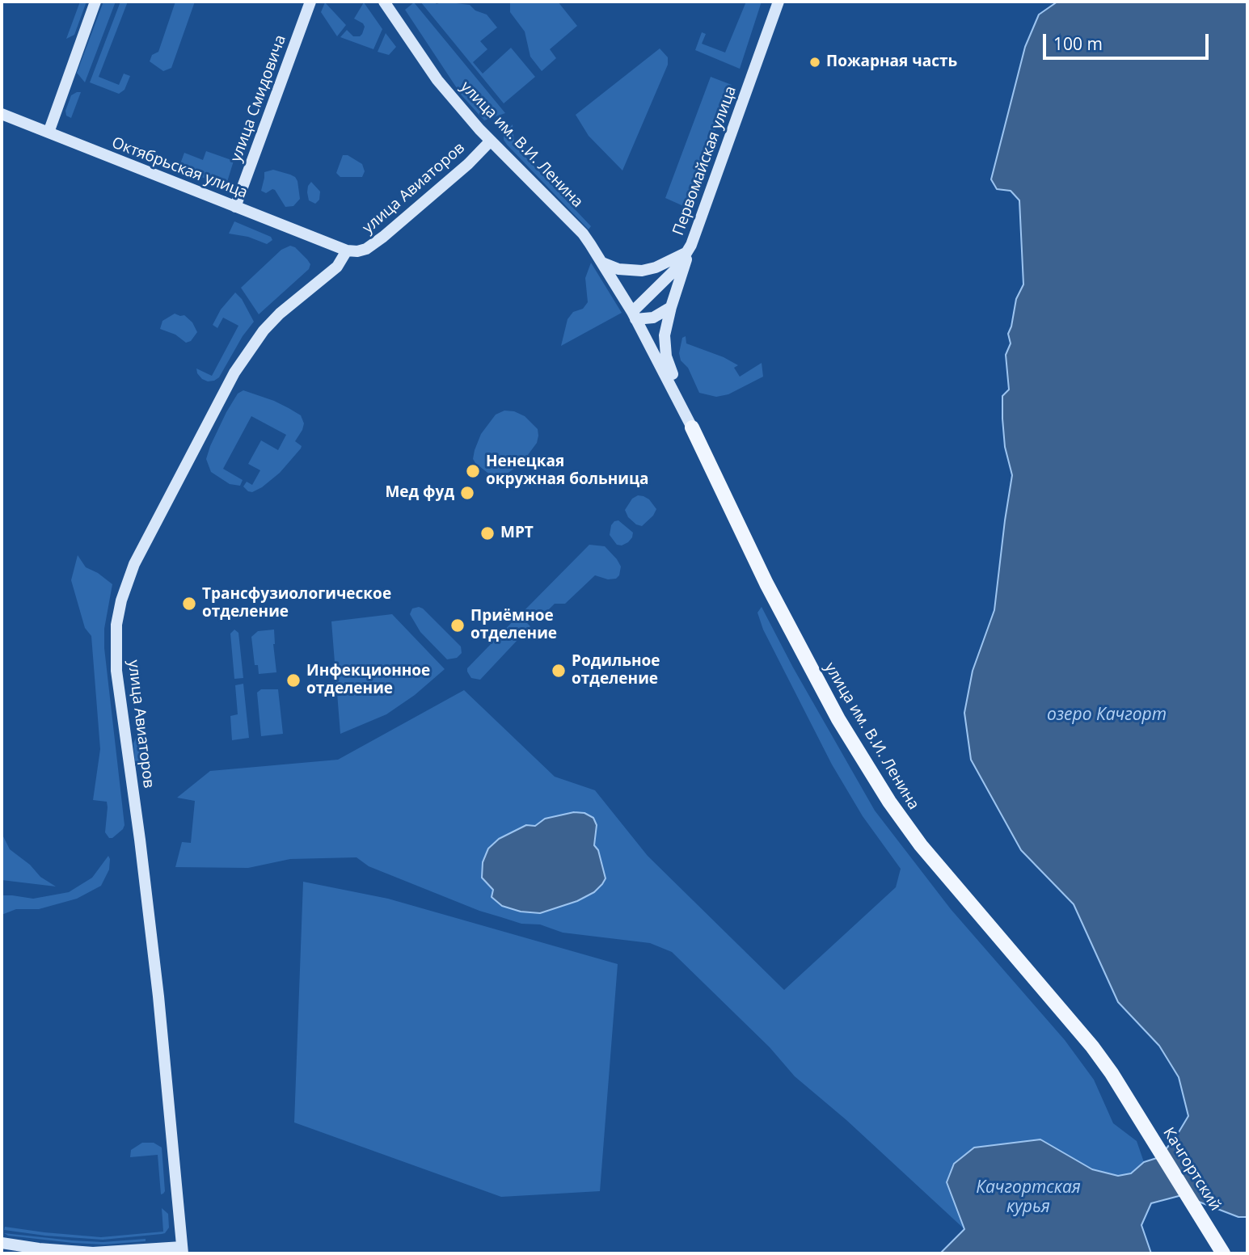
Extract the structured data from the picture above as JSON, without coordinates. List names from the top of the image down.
{
  "streets": {
    "main road": [
      "улица Смидовича",
      "улица им. В.И. Ленина",
      "Первомайская улица",
      "Октябрьская улица",
      "улица Авиаторов",
      "Качгортский"
    ]
  },
  "crossings": [
    ["улица Смидовича", "Октябрьская улица"],
    ["улица им. В.И. Ленина", "Первомайская улица"],
    ["улица им. В.И. Ленина", "улица Авиаторов"],
    ["улица им. В.И. Ленина", "Качгортский"],
    ["Октябрьская улица", "улица Авиаторов"]
  ],
  "water": ["озеро Качгорт", "Качгортская курья"],
  "places": [
    "Пожарная часть",
    "Ненецкая окружная больница",
    "Мед фуд",
    "МРТ",
    "Трансфузиологическое отделение",
    "Приёмное отделение",
    "Родильное отделение",
    "Инфекционное отделение"
  ],
  "scale_bar": "100 m"
}
